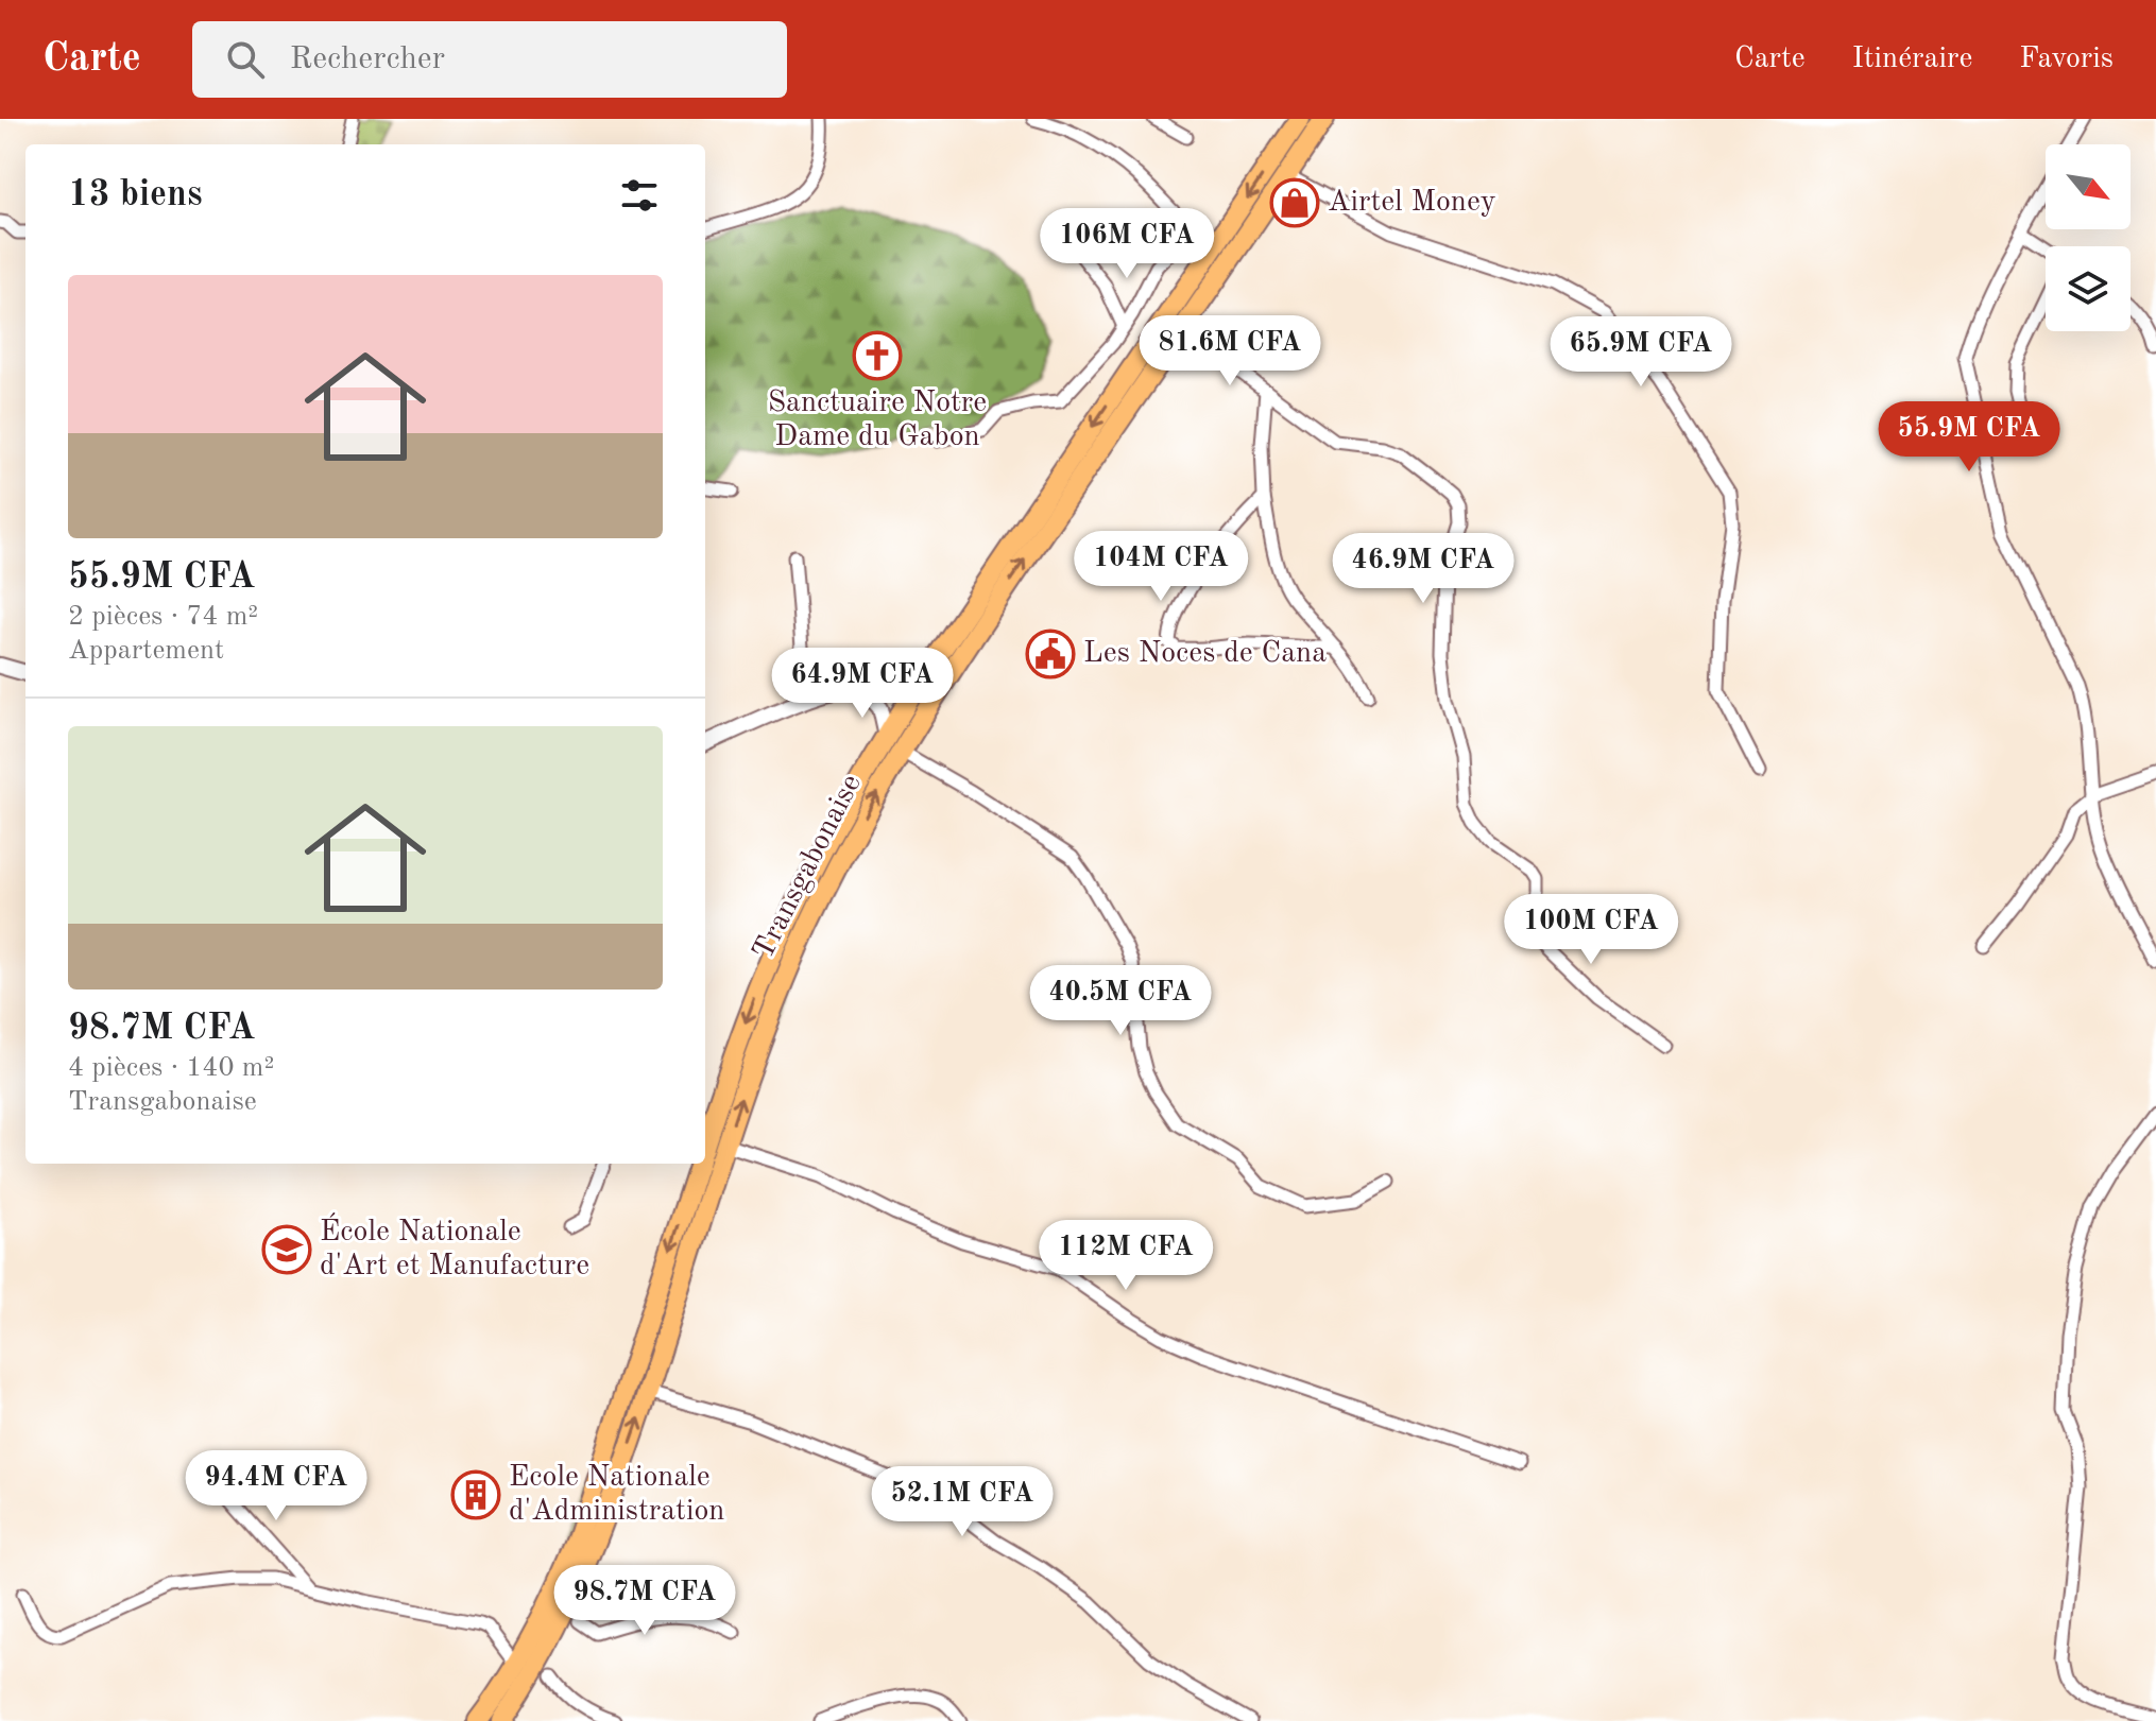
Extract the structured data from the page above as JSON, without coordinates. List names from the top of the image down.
{
  "streets": {
    "highway": ["Transgabonaise"]
  },
  "places": {
    "shop": ["Airtel Money"],
    "church": ["Sanctuaire Notre Dame du Gabon"],
    "public building": ["Les Noces de Cana"],
    "school or university": ["École Nationale d'Art et Manufacture"],
    "building": ["Ecole Nationale d'Administration"]
  },
  "north": "bottom right",
  "page": {
    "header": "Carte",
    "search": "Rechercher",
    "nav": ["Carte", "Itinéraire", "Favoris"],
    "heading": "13 biens",
    "price": [
      "106M CFA",
      "81.6M CFA",
      "65.9M CFA",
      "55.9M CFA",
      "104M CFA",
      "46.9M CFA",
      "64.9M CFA",
      "100M CFA",
      "40.5M CFA",
      "112M CFA",
      "94.4M CFA",
      "52.1M CFA",
      "98.7M CFA"
    ],
    "list": [
      {
        "name": "55.9M CFA",
        "note": "2 pièces · 74 m² · Appartement"
      },
      {
        "name": "98.7M CFA",
        "note": "4 pièces · 140 m² · Transgabonaise"
      }
    ]
  }
}
